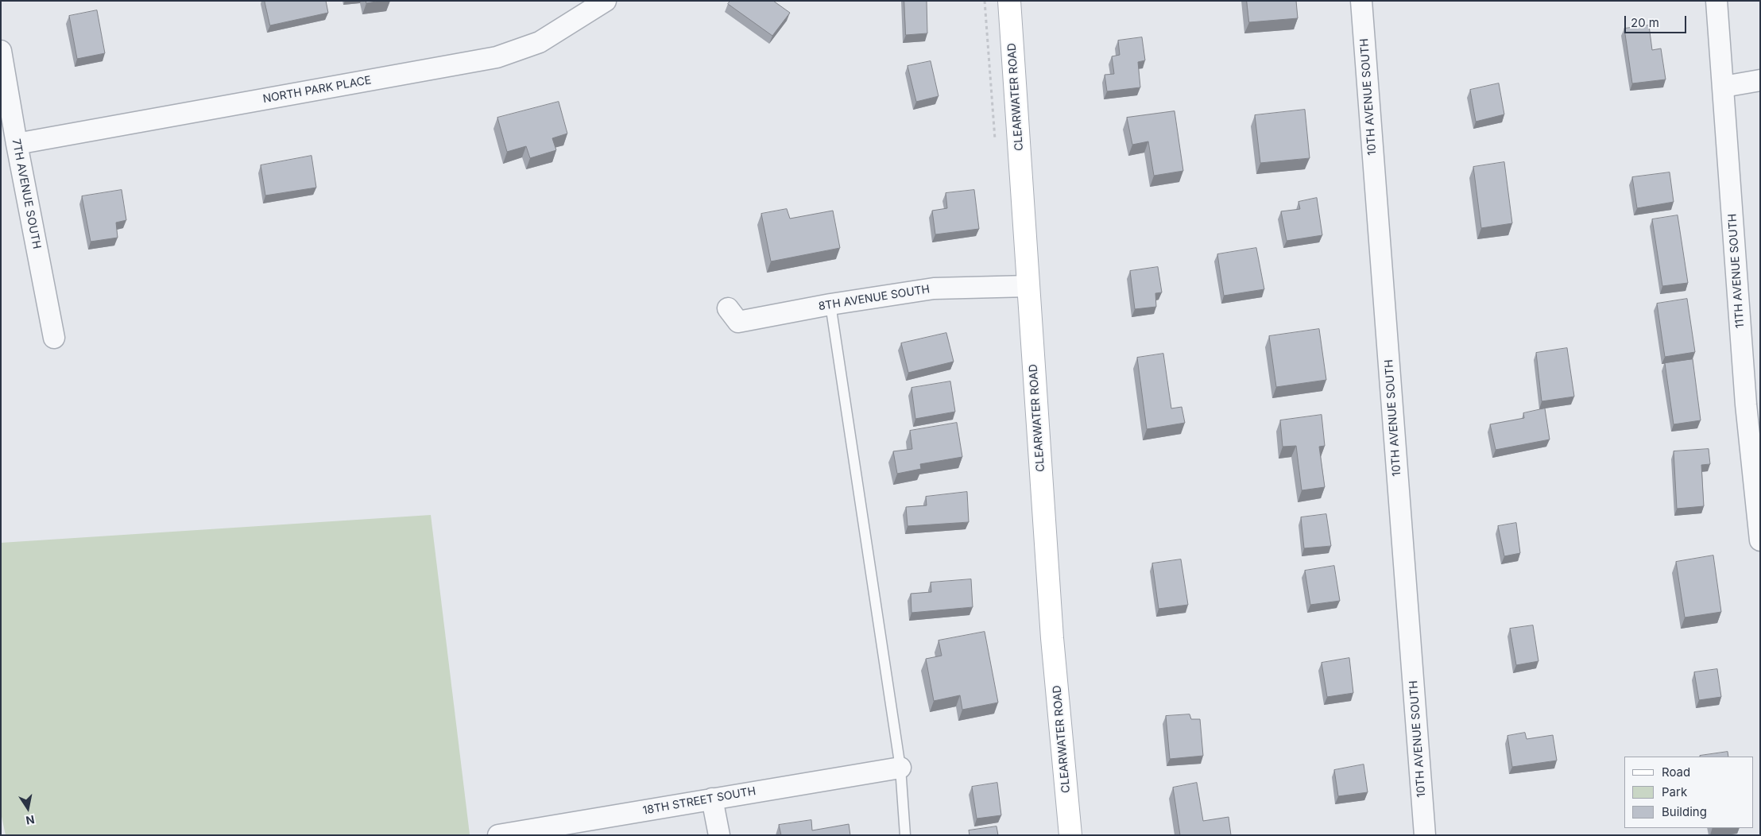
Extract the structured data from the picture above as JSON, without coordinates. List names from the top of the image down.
{
  "streets": {
    "street": [
      "NORTH PARK PLACE",
      "CLEARWATER ROAD",
      "10TH AVENUE SOUTH",
      "7TH AVENUE SOUTH",
      "11TH AVENUE SOUTH",
      "8TH AVENUE SOUTH",
      "18TH STREET SOUTH"
    ]
  },
  "crossings": [
    ["NORTH PARK PLACE", "7TH AVENUE SOUTH"],
    ["CLEARWATER ROAD", "8TH AVENUE SOUTH"]
  ],
  "legend": ["Road", "Park", "Building"],
  "scale_bar": "20 m",
  "north": "bottom"
}
